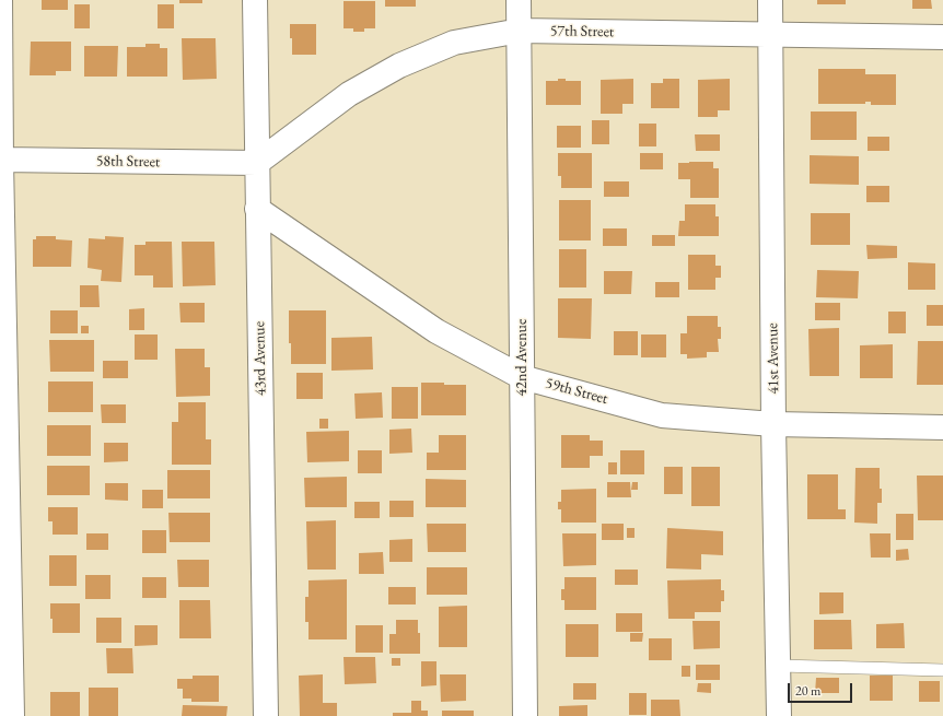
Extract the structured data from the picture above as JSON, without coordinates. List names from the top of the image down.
{
  "streets": {
    "street": [
      "57th Street",
      "58th Street",
      "42nd Avenue",
      "43rd Avenue",
      "41st Avenue",
      "59th Street"
    ]
  },
  "crossings": [
    ["57th Street", "58th Street"],
    ["57th Street", "42nd Avenue"],
    ["57th Street", "43rd Avenue"],
    ["57th Street", "41st Avenue"],
    ["58th Street", "43rd Avenue"],
    ["42nd Avenue", "59th Street"],
    ["43rd Avenue", "59th Street"],
    ["41st Avenue", "59th Street"]
  ],
  "scale_bar": "20 m"
}
